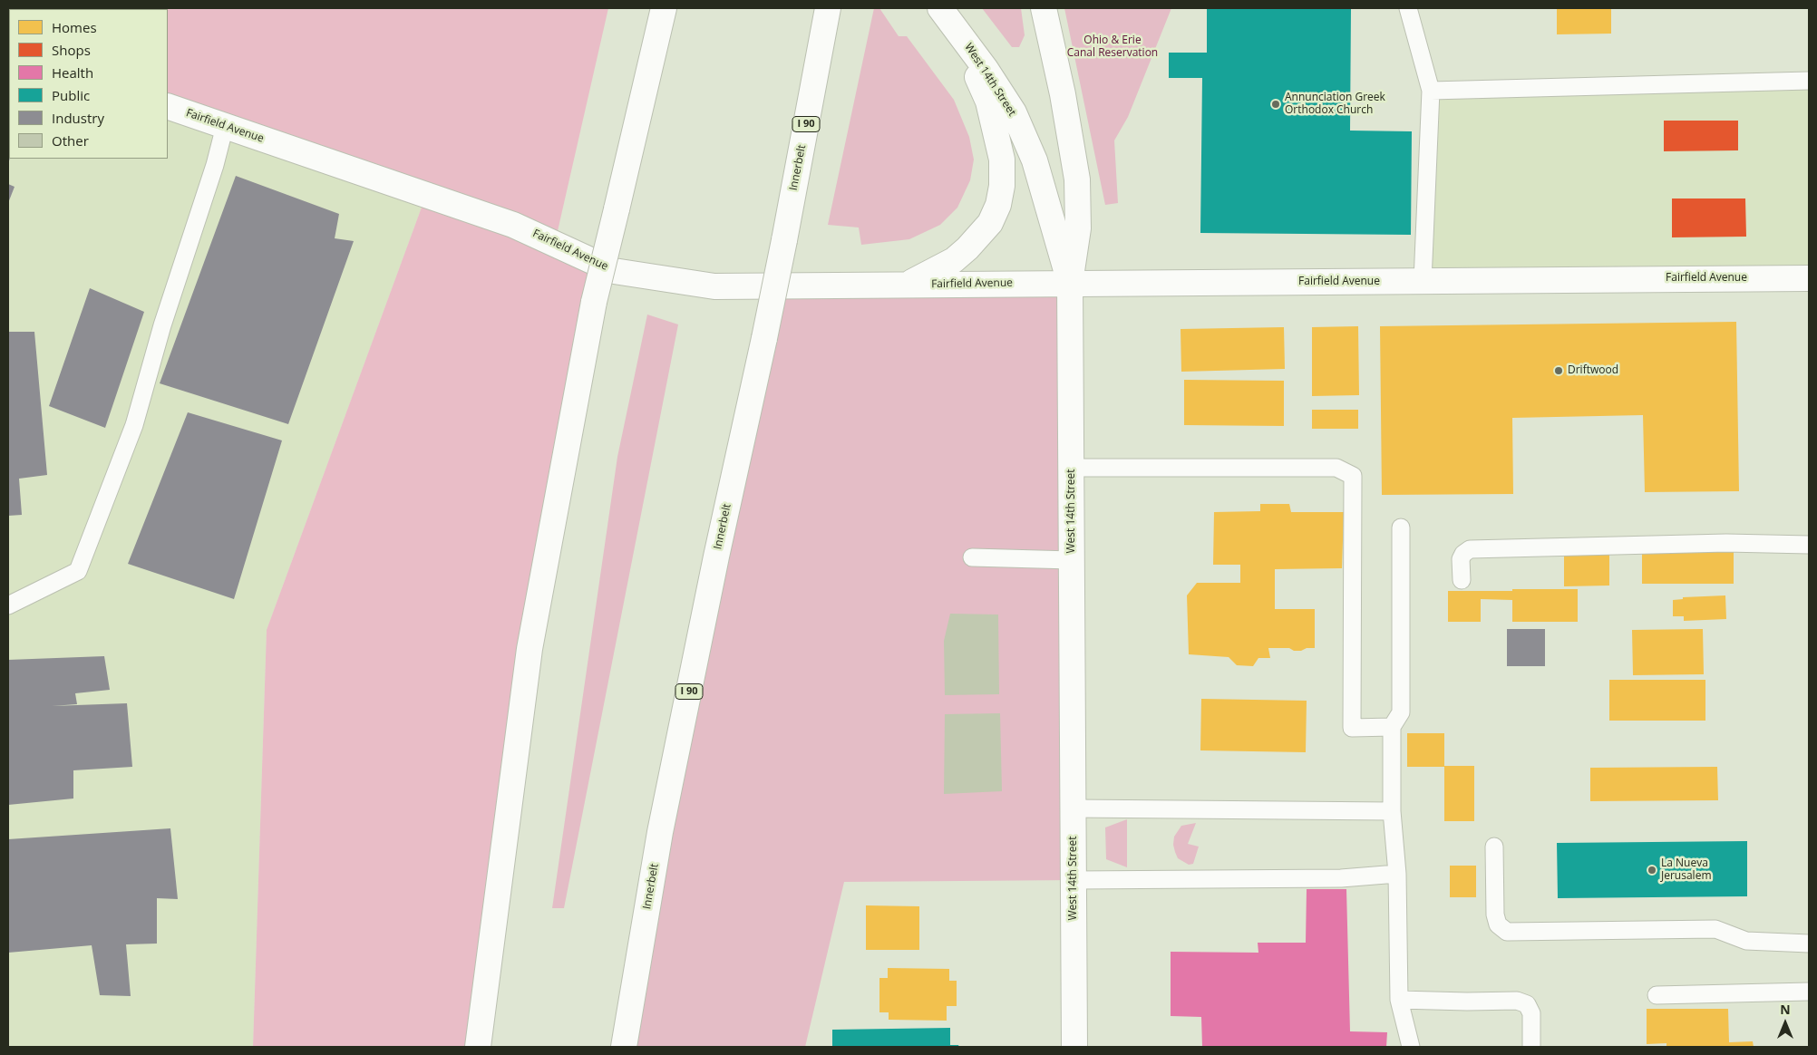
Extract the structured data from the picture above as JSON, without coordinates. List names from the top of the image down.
{
  "streets": {
    "main road": [
      "West 14th Street",
      "I 90",
      "Fairfield Avenue",
      "Innerbelt"
    ]
  },
  "crossings": [
    ["West 14th Street", "Fairfield Avenue"]
  ],
  "parks": ["Ohio & Erie Canal Reservation"],
  "places": ["Annunciation Greek Orthodox Church", "Driftwood", "La Nueva Jerusalem"],
  "legend": [
    "Homes",
    "Shops",
    "Health",
    "Public",
    "Industry",
    "Other"
  ],
  "north": "top"
}
